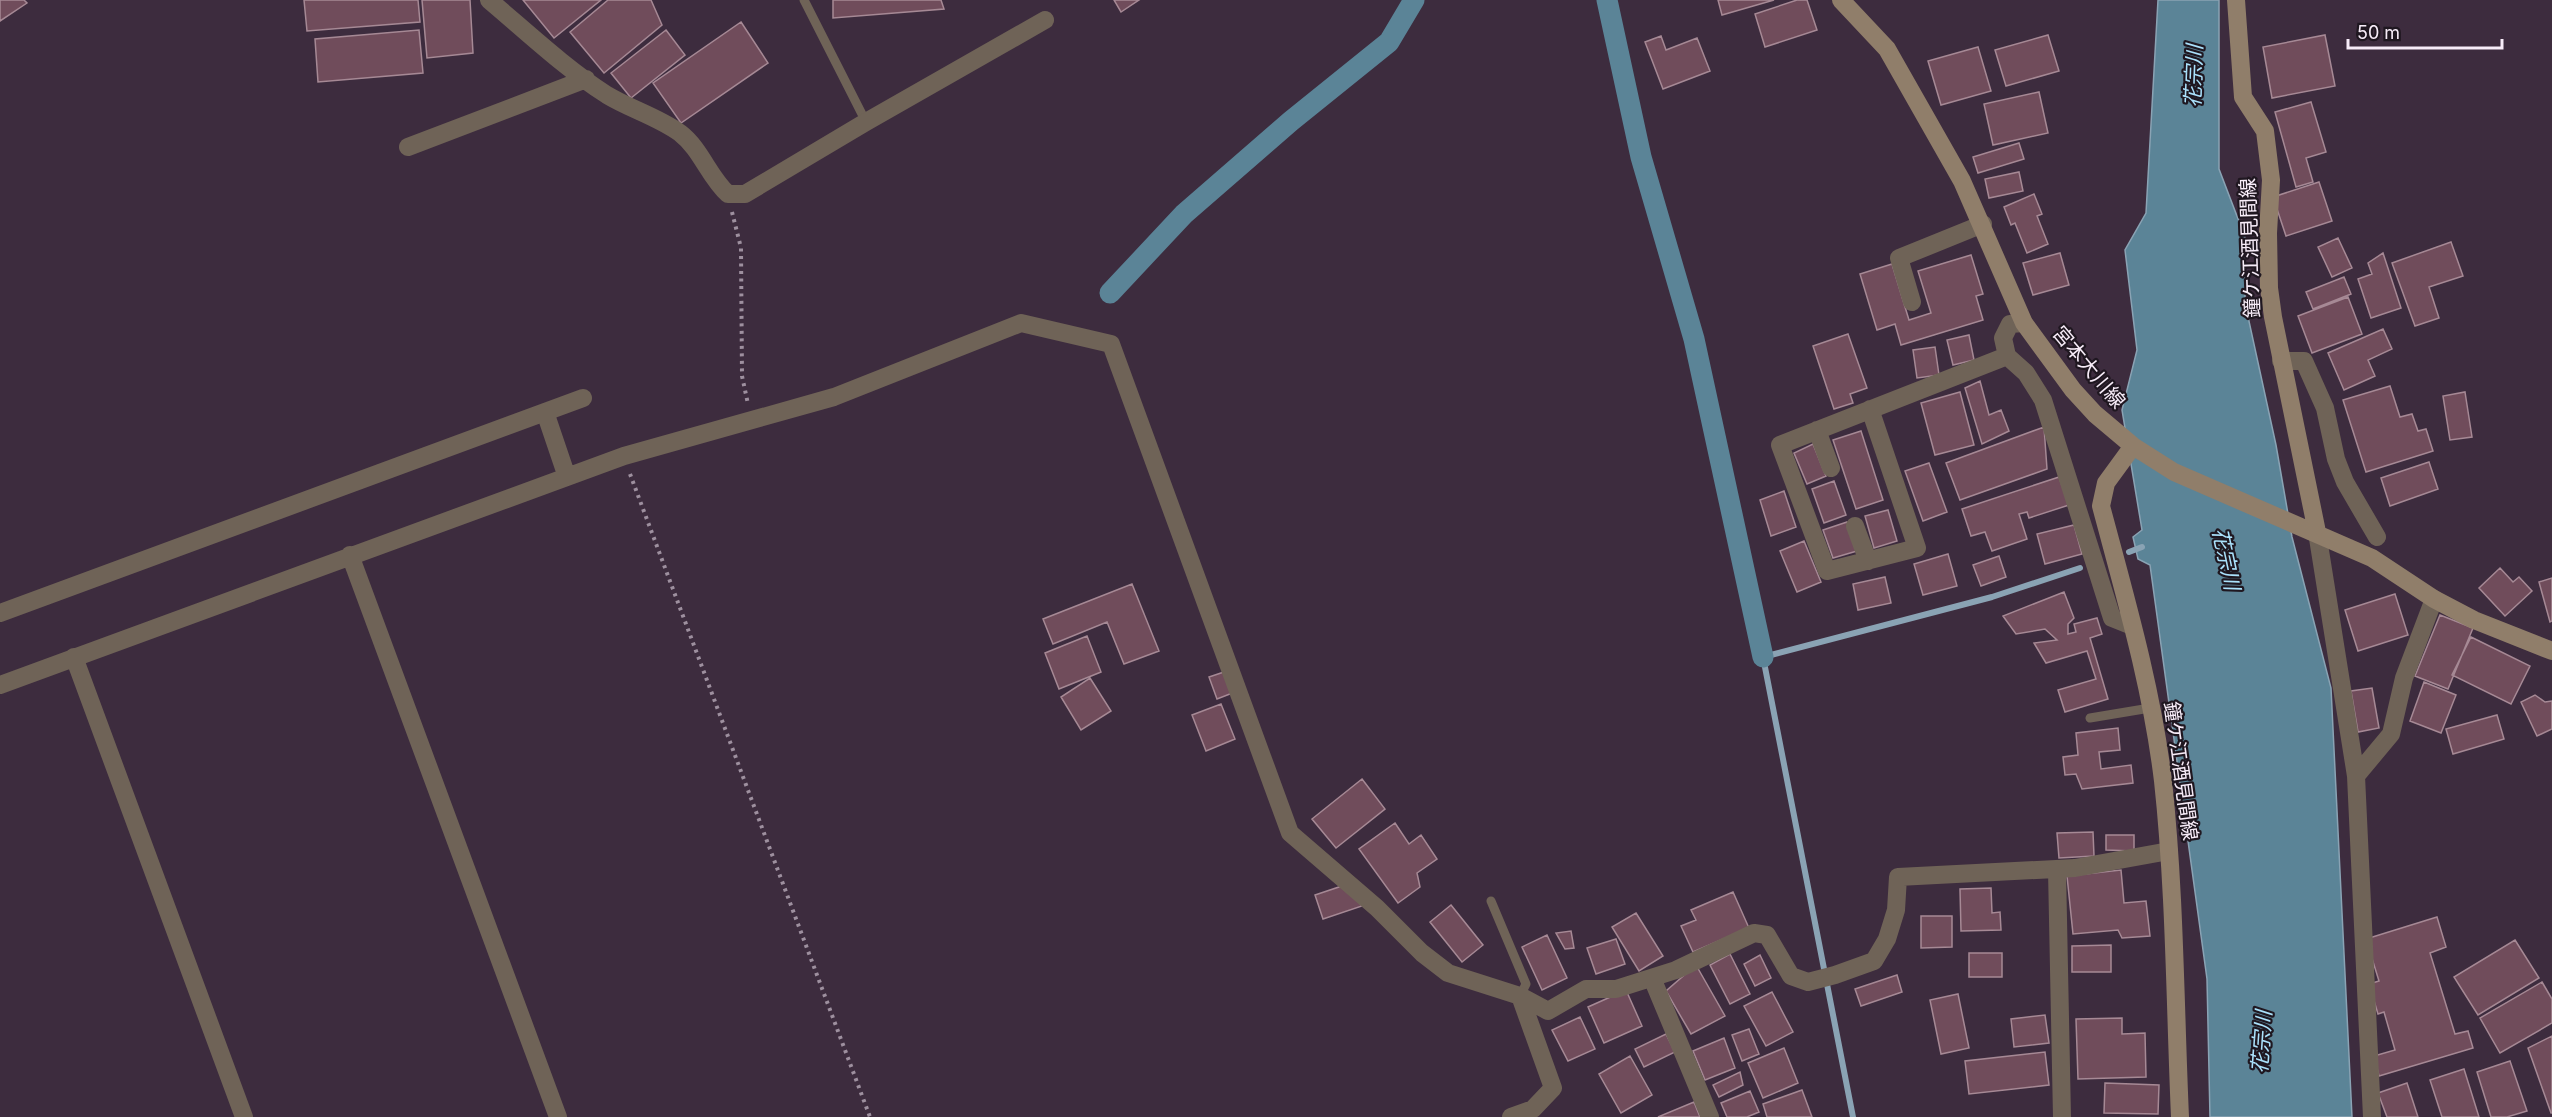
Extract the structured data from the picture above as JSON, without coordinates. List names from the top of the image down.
{
  "streets": {
    "main road": ["鐘ケ江酒見間線", "宮本大川線"]
  },
  "crossings": [
    ["鐘ケ江酒見間線", "宮本大川線"]
  ],
  "water": ["花宗川"],
  "scale_bar": "50 m"
}
